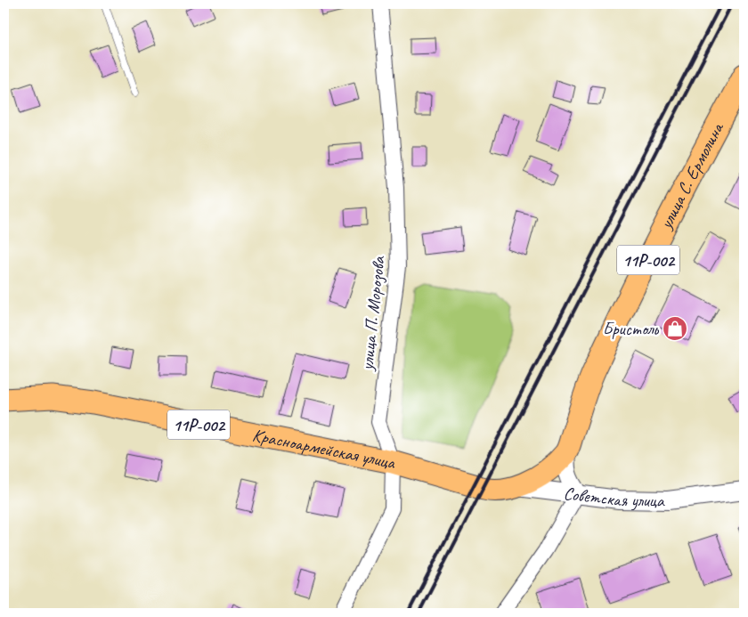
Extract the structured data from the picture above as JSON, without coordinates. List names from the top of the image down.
{
  "streets": {
    "main road": [
      "улица С. Ермолина",
      "11Р-002",
      "Красноармейская улица",
      "Советская улица"
    ],
    "street": ["улица П. Морозова"]
  },
  "crossings": [
    ["улица С. Ермолина", "11Р-002"],
    ["11Р-002", "Советская улица"],
    ["улица П. Морозова", "Красноармейская улица"],
    ["Красноармейская улица", "Советская улица"]
  ],
  "places": {
    "shop": ["Бристоль"]
  }
}
